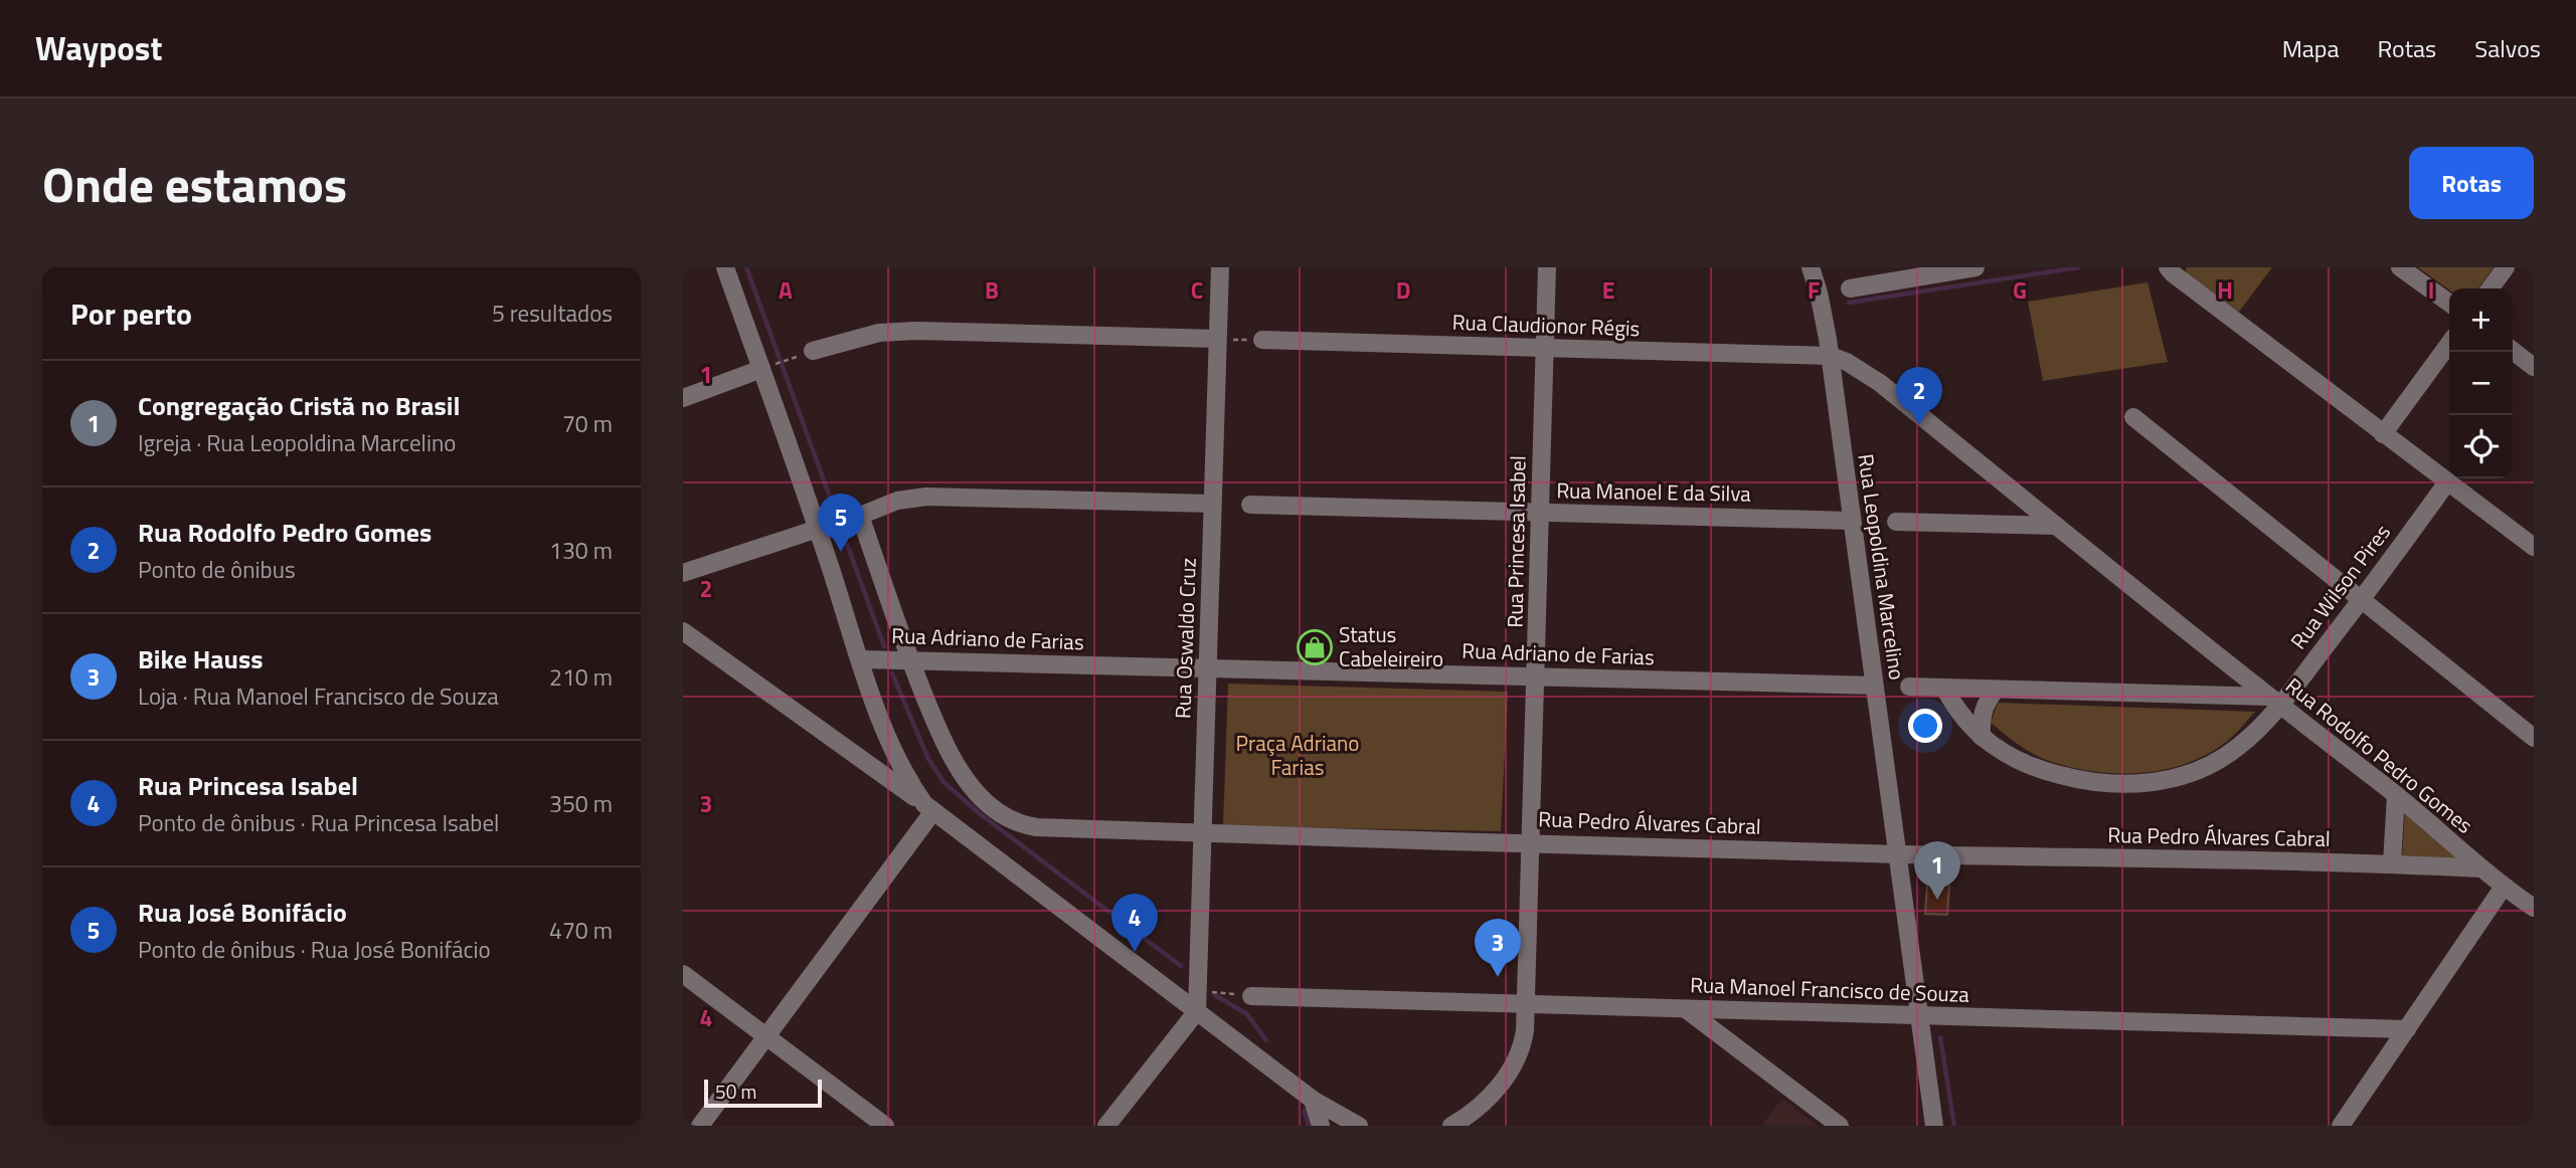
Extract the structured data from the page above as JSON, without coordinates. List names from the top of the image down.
{
  "streets": {
    "street": [
      "Rua Claudionor Régis",
      "Rua Manoel E da Silva",
      "Rua Princesa Isabel",
      "Rua Leopoldina Marcelino",
      "Rua Wilson Pires",
      "Rua Oswaldo Cruz",
      "Rua Adriano de Farias",
      "Rua Rodolfo Pedro Gomes",
      "Rua Pedro Álvares Cabral",
      "Rua Manoel Francisco de Souza"
    ]
  },
  "crossings": [
    ["Rua Claudionor Régis", "Rua Princesa Isabel"],
    ["Rua Claudionor Régis", "Rua Leopoldina Marcelino"],
    ["Rua Claudionor Régis", "Rua Rodolfo Pedro Gomes"],
    ["Rua Manoel E da Silva", "Rua Princesa Isabel"],
    ["Rua Manoel E da Silva", "Rua Leopoldina Marcelino"],
    ["Rua Princesa Isabel", "Rua Adriano de Farias"],
    ["Rua Princesa Isabel", "Rua Pedro Álvares Cabral"],
    ["Rua Princesa Isabel", "Rua Manoel Francisco de Souza"],
    ["Rua Leopoldina Marcelino", "Rua Adriano de Farias"],
    ["Rua Leopoldina Marcelino", "Rua Rodolfo Pedro Gomes"],
    ["Rua Leopoldina Marcelino", "Rua Pedro Álvares Cabral"],
    ["Rua Leopoldina Marcelino", "Rua Manoel Francisco de Souza"],
    ["Rua Wilson Pires", "Rua Rodolfo Pedro Gomes"],
    ["Rua Oswaldo Cruz", "Rua Adriano de Farias"],
    ["Rua Oswaldo Cruz", "Rua Pedro Álvares Cabral"],
    ["Rua Adriano de Farias", "Rua Pedro Álvares Cabral"],
    ["Rua Rodolfo Pedro Gomes", "Rua Pedro Álvares Cabral"]
  ],
  "parks": ["Praça Adriano Farias"],
  "places": {
    "shop": ["Status Cabeleireiro"]
  },
  "scale_bar": "50 m",
  "page": {
    "header": "Waypost",
    "nav": ["Mapa", "Rotas", "Salvos"],
    "title": "Onde estamos",
    "buttons": "Rotas",
    "heading": ["Por perto", "5 resultados"],
    "map_buttons": ["+", "−"],
    "list": [
      {
        "mark": "1",
        "name": "Congregação Cristã no Brasil",
        "note": "Igreja · Rua Leopoldina Marcelino",
        "value": "70 m"
      },
      {
        "mark": "2",
        "name": "Rua Rodolfo Pedro Gomes",
        "note": "Ponto de ônibus",
        "value": "130 m"
      },
      {
        "mark": "3",
        "name": "Bike Hauss",
        "note": "Loja · Rua Manoel Francisco de Souza",
        "value": "210 m"
      },
      {
        "mark": "4",
        "name": "Rua Princesa Isabel",
        "note": "Ponto de ônibus · Rua Princesa Isabel",
        "value": "350 m"
      },
      {
        "mark": "5",
        "name": "Rua José Bonifácio",
        "note": "Ponto de ônibus · Rua José Bonifácio",
        "value": "470 m"
      }
    ],
    "pins": [
      "2",
      "5",
      "1",
      "4",
      "3"
    ],
    "scale": "50 m"
  },
  "grid": {
    "columns": [
      "A",
      "B",
      "C",
      "D",
      "E",
      "F",
      "G",
      "H",
      "I"
    ],
    "rows": [
      "1",
      "2",
      "3",
      "4"
    ]
  }
}
